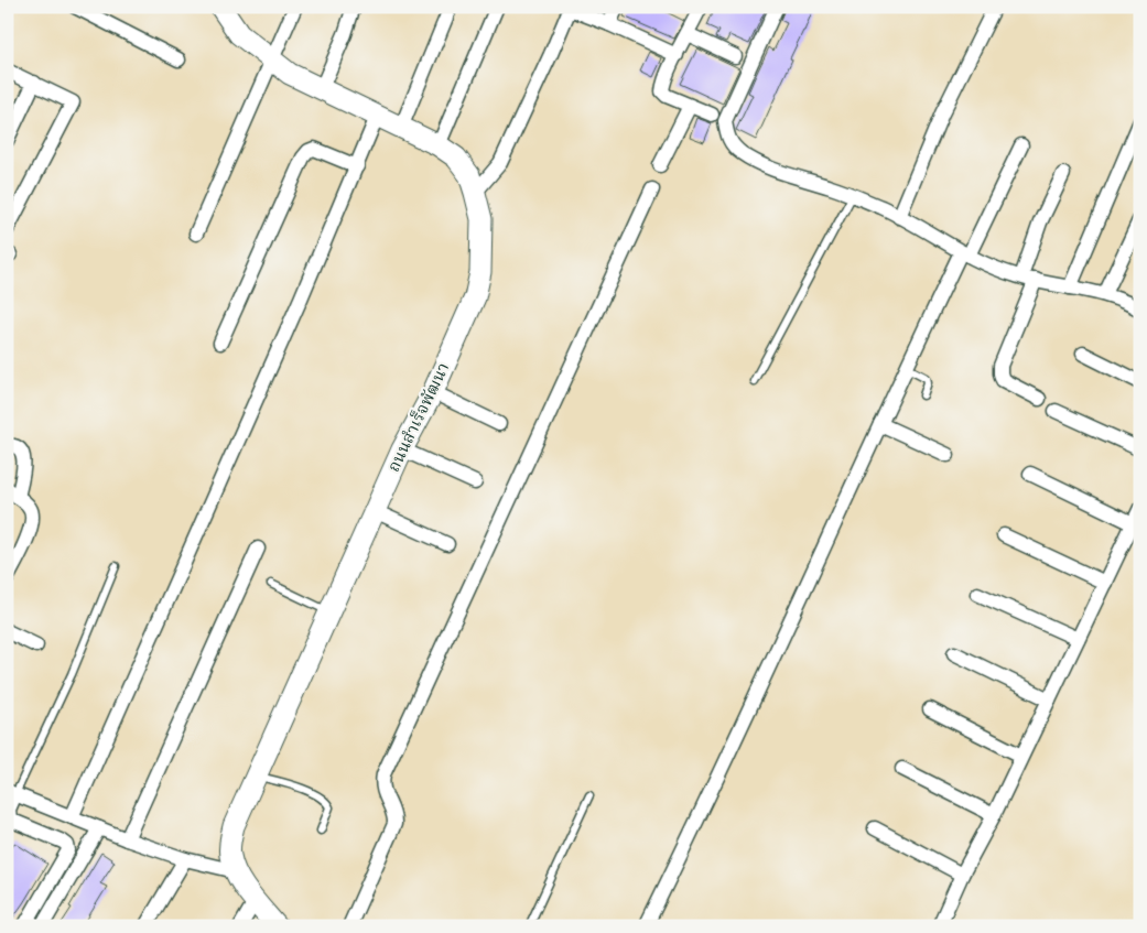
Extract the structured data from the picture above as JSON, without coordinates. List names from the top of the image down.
{
  "streets": {
    "street": ["ถนนสำเร็จพัฒนา"]
  }
}
